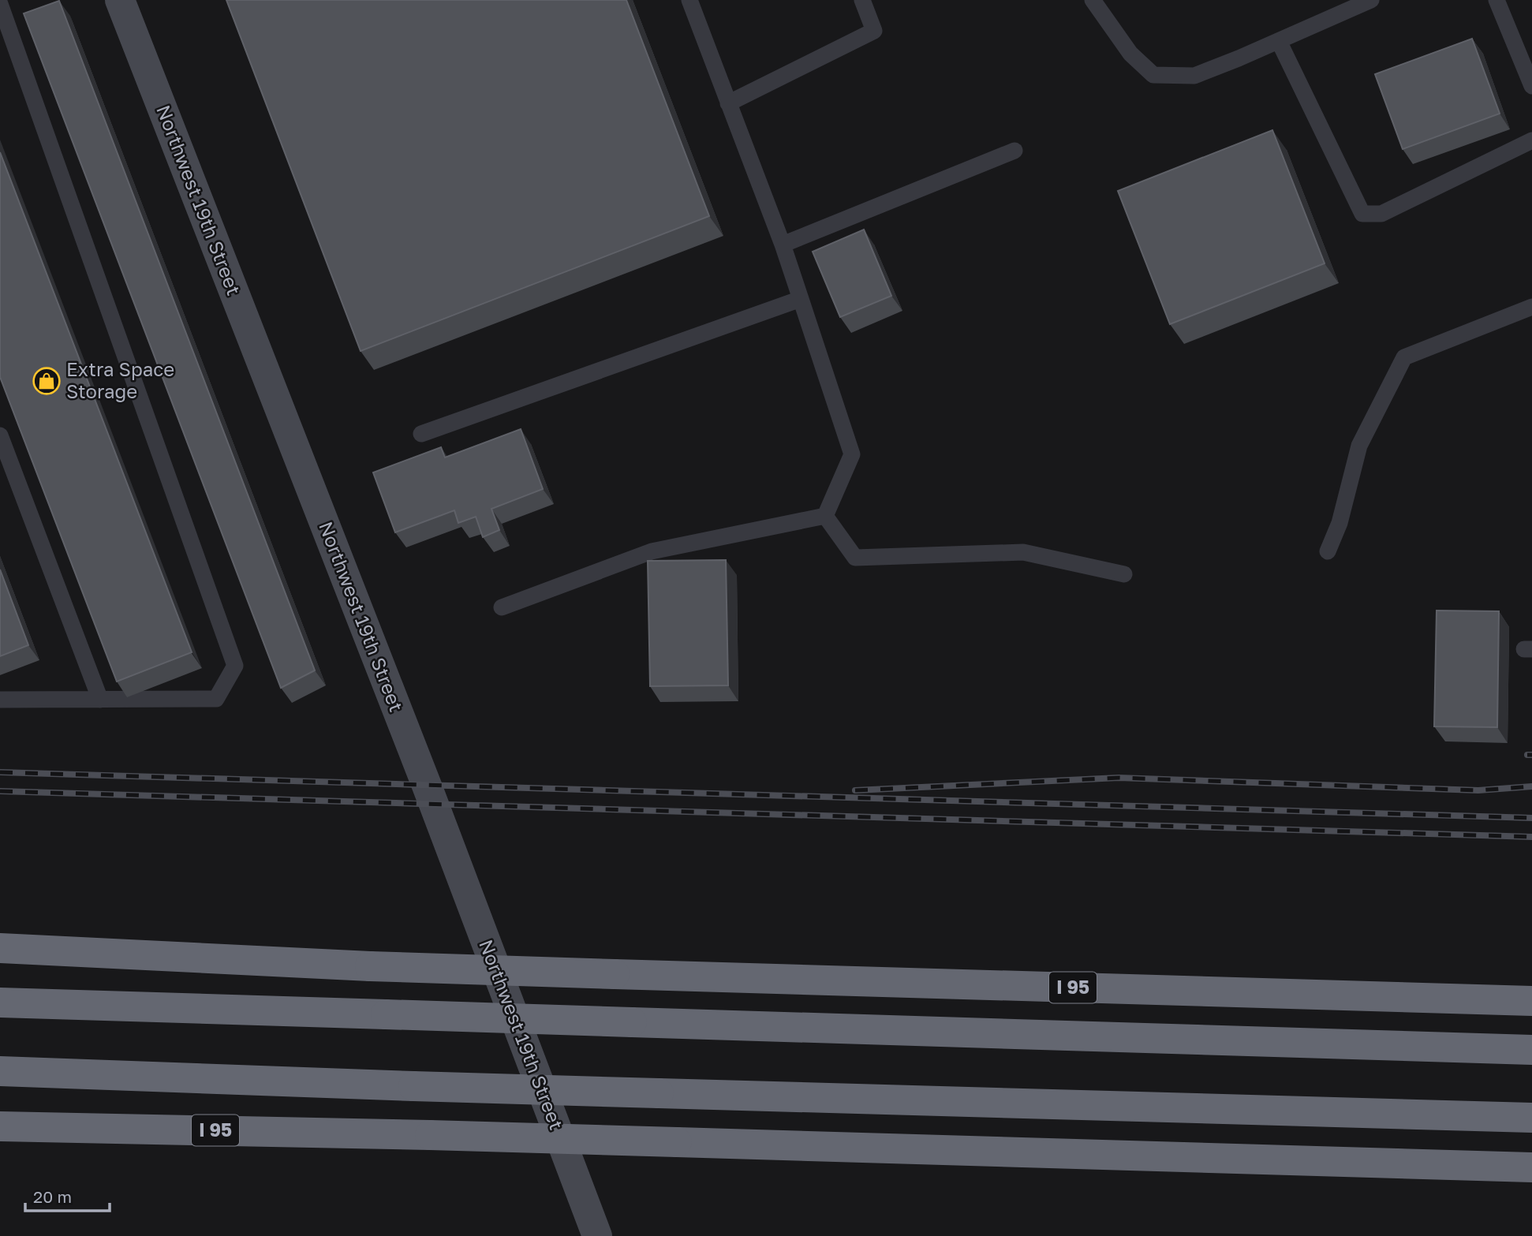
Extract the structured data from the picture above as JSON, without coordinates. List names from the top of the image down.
{
  "streets": {
    "highway": ["I 95"],
    "street": ["Northwest 19th Street"]
  },
  "places": {
    "shop": ["Extra Space Storage"]
  },
  "scale_bar": "20 m"
}
